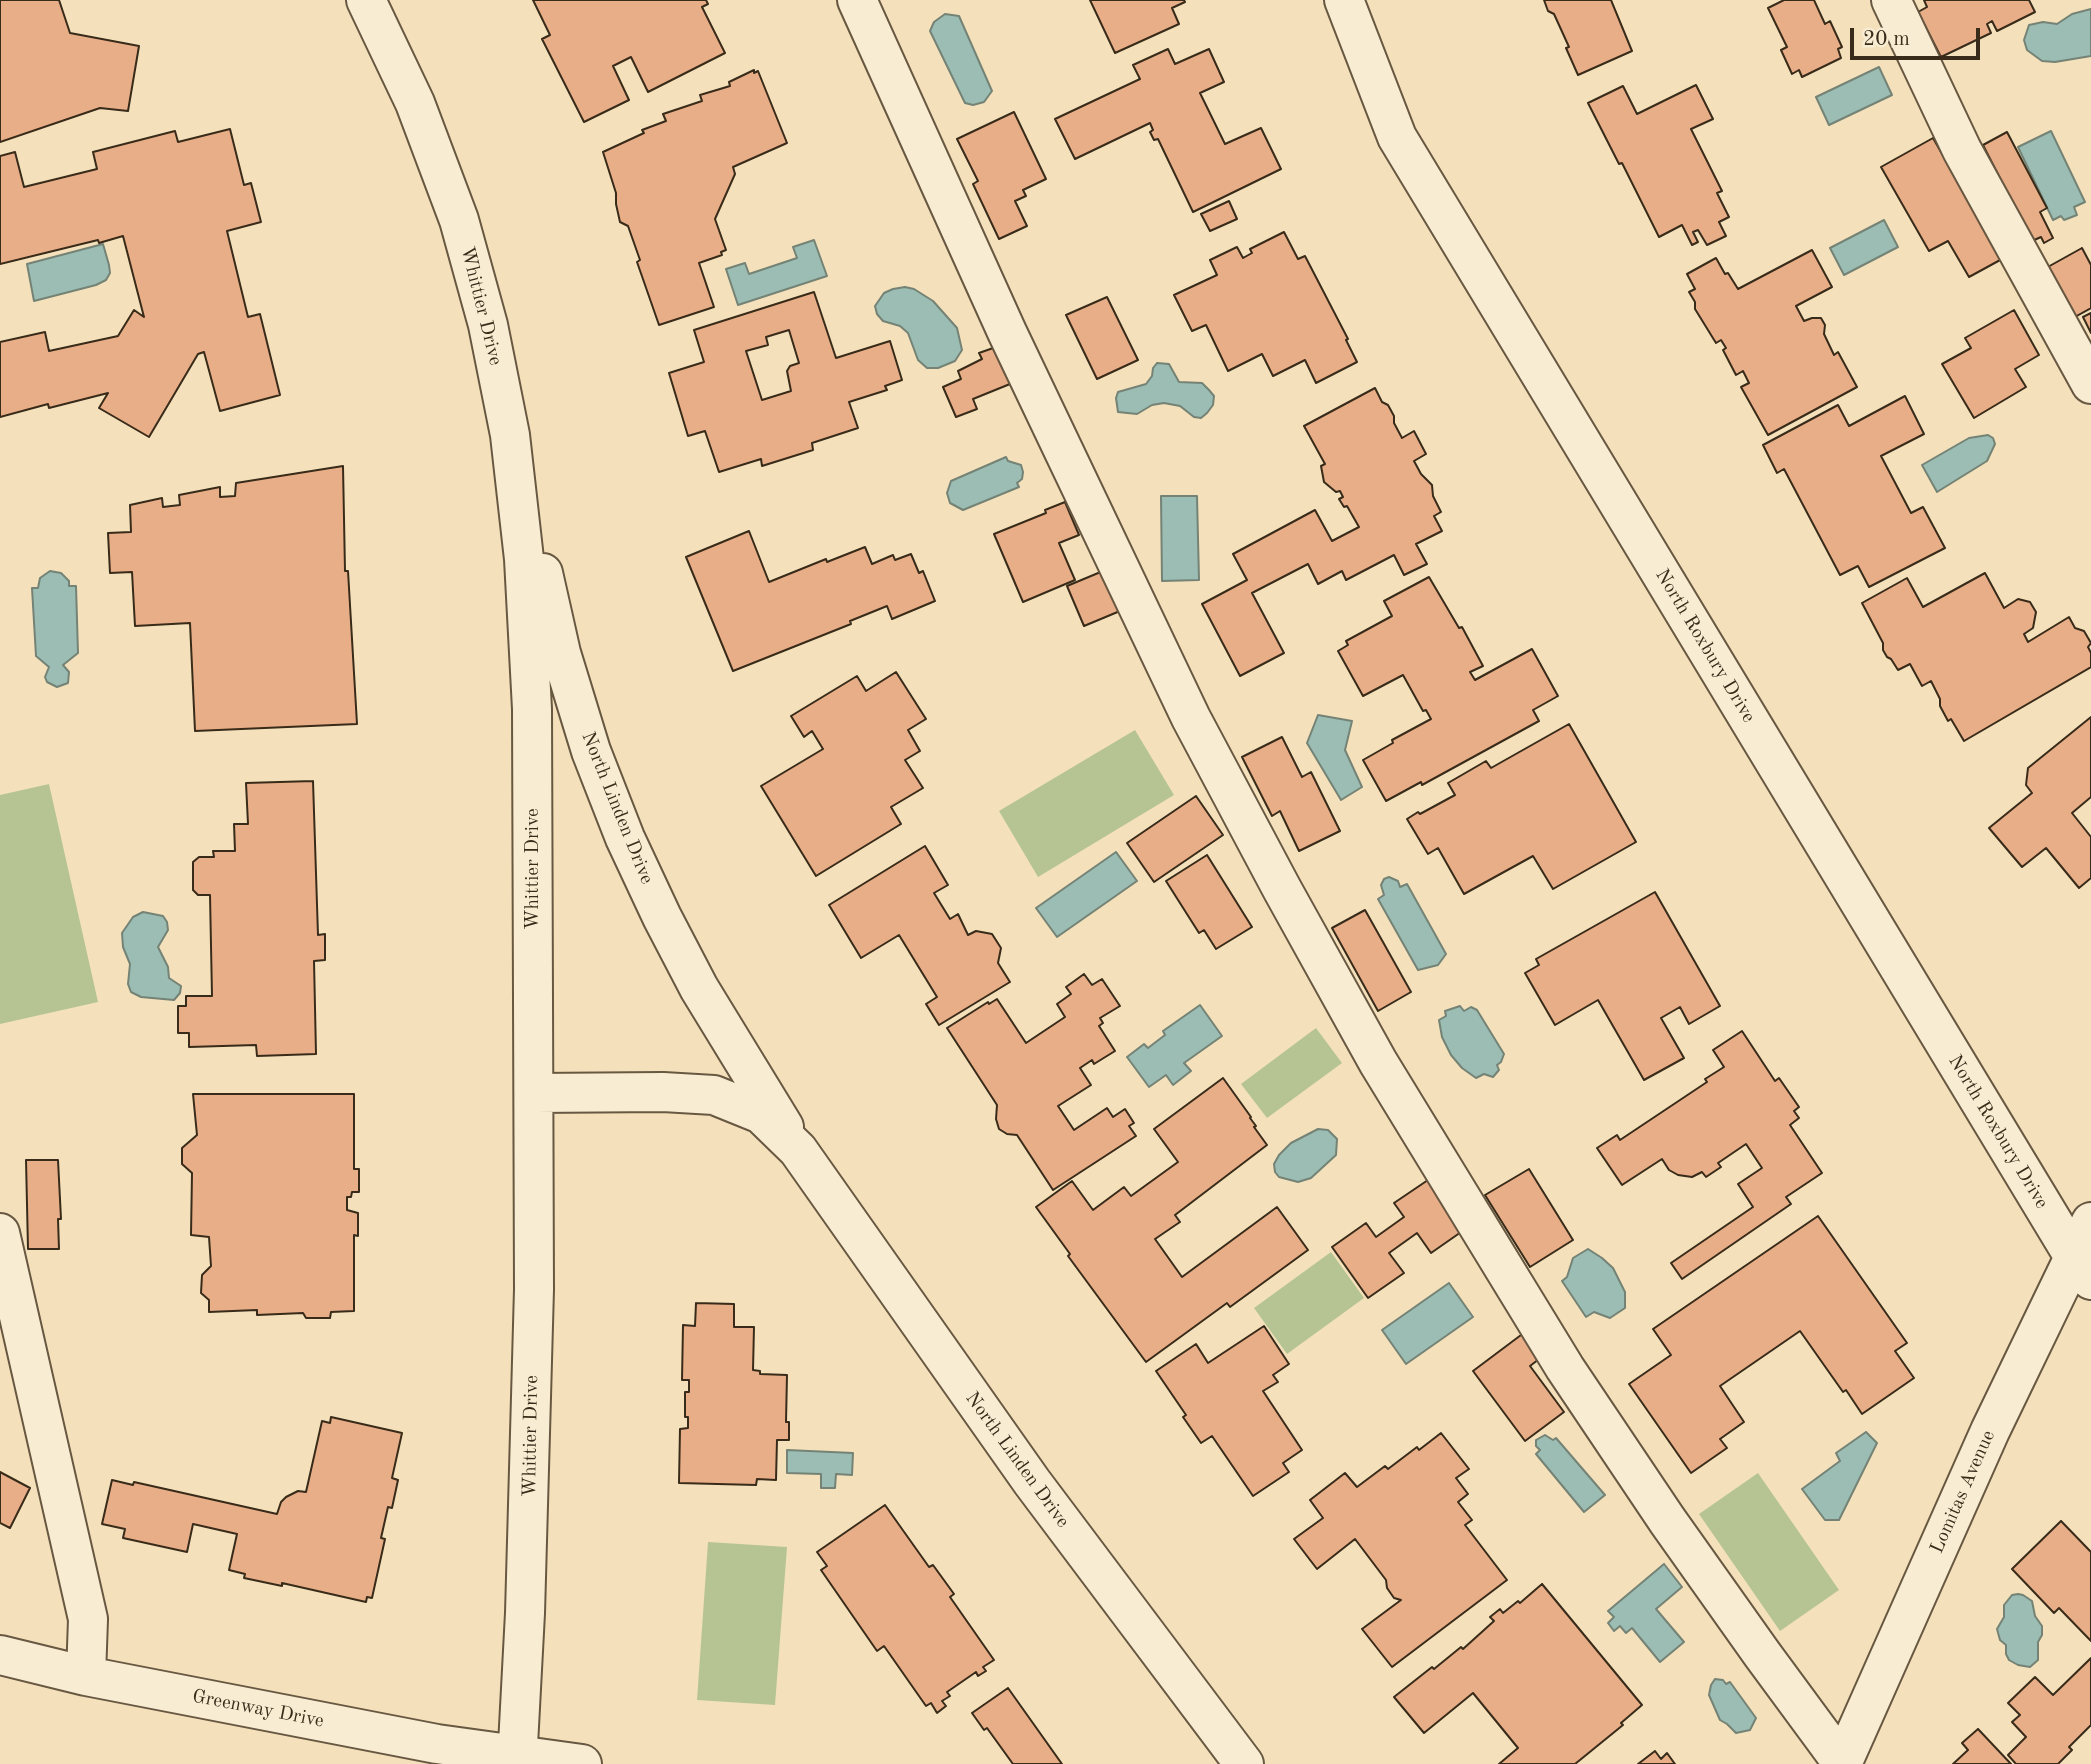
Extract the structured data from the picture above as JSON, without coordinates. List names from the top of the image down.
{
  "streets": {
    "street": [
      "Whittier Drive",
      "North Roxbury Drive",
      "North Linden Drive",
      "Lomitas Avenue",
      "Greenway Drive"
    ]
  },
  "crossings": [
    ["Whittier Drive", "North Linden Drive"],
    ["Whittier Drive", "Greenway Drive"],
    ["North Roxbury Drive", "Lomitas Avenue"]
  ],
  "scale_bar": "20 m"
}
